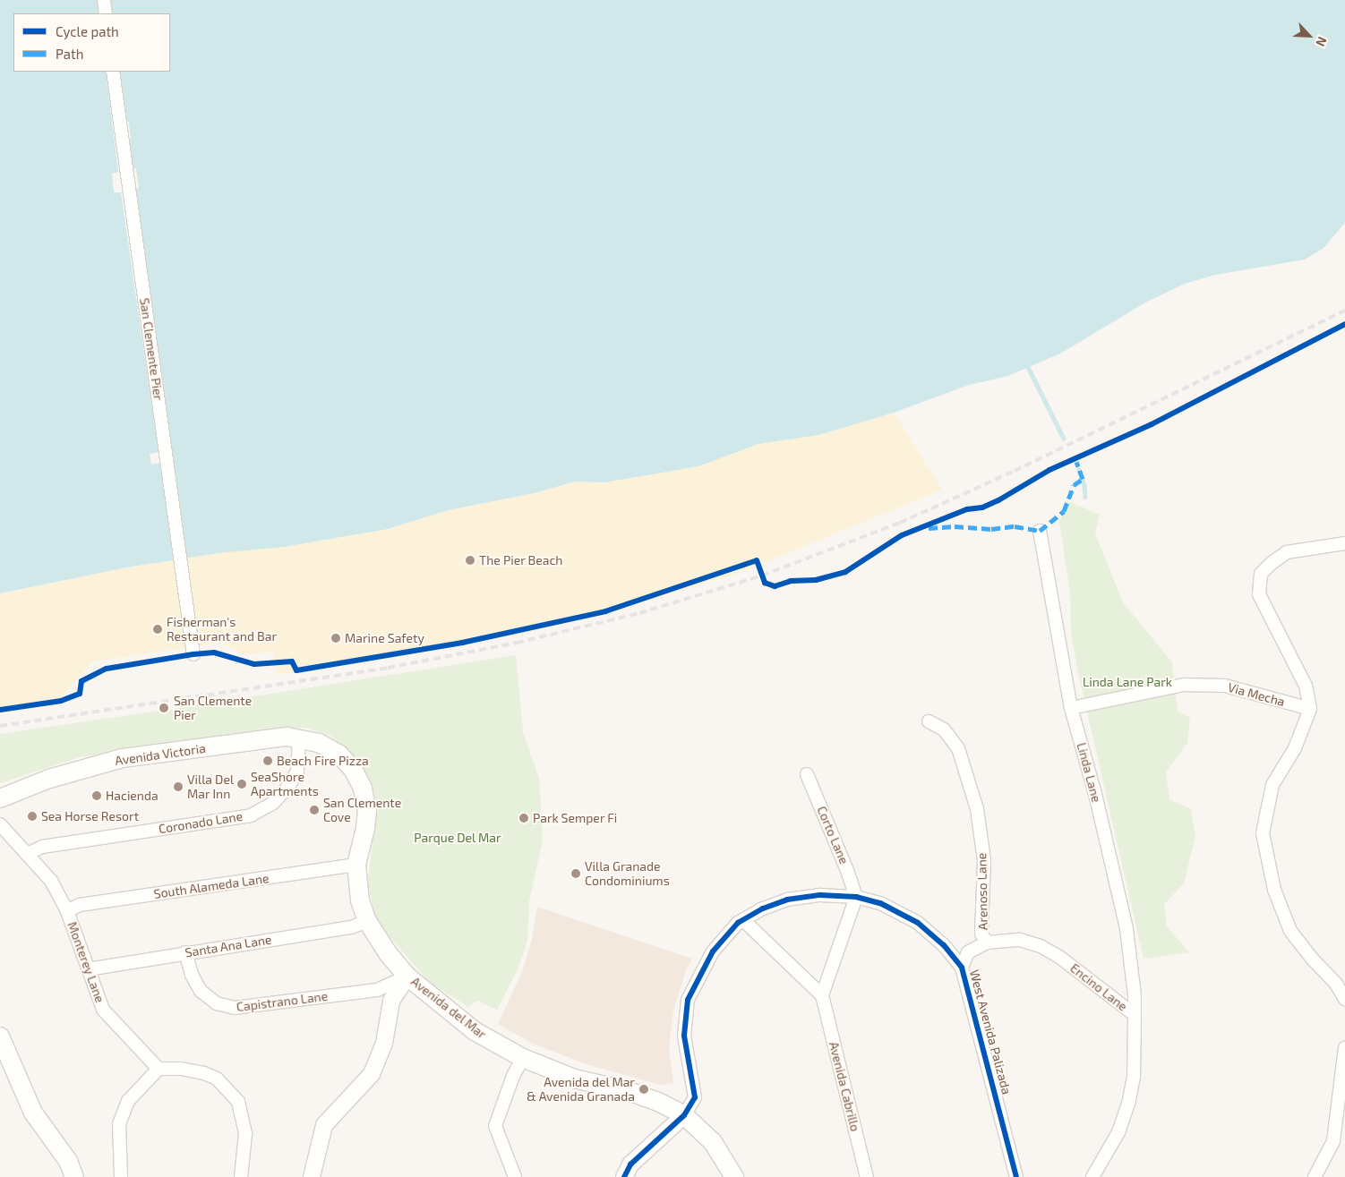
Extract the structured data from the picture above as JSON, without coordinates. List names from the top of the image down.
{
  "streets": {
    "main road": ["Avenida Victoria", "Avenida del Mar"],
    "street": [
      "San Clemente Pier",
      "Via Mecha",
      "Linda Lane",
      "Coronado Lane",
      "Corto Lane",
      "South Alameda Lane",
      "Arenoso Lane",
      "Santa Ana Lane",
      "Monterey Lane",
      "Encino Lane",
      "Capistrano Lane",
      "West Avenida Palizada",
      "Avenida Cabrillo"
    ]
  },
  "crossings": [
    ["Via Mecha", "Linda Lane"],
    ["Avenida Victoria", "Coronado Lane"],
    ["Avenida Victoria", "Avenida del Mar"],
    ["Linda Lane", "Encino Lane"],
    ["Coronado Lane", "Monterey Lane"],
    ["Coronado Lane", "Avenida del Mar"],
    ["Corto Lane", "West Avenida Palizada"],
    ["South Alameda Lane", "Monterey Lane"],
    ["South Alameda Lane", "Avenida del Mar"],
    ["Arenoso Lane", "Encino Lane"],
    ["Santa Ana Lane", "Monterey Lane"],
    ["Santa Ana Lane", "Capistrano Lane"],
    ["Santa Ana Lane", "Avenida del Mar"],
    ["Encino Lane", "West Avenida Palizada"],
    ["Capistrano Lane", "Avenida del Mar"],
    ["Avenida del Mar", "West Avenida Palizada"]
  ],
  "parks": ["Linda Lane Park", "Parque Del Mar"],
  "places": [
    "The Pier Beach",
    "Fisherman's Restaurant and Bar",
    "Marine Safety",
    "San Clemente Pier",
    "Beach Fire Pizza",
    "SeaShore Apartments",
    "Villa Del Mar Inn",
    "Hacienda",
    "San Clemente Cove",
    "Sea Horse Resort",
    "Park Semper Fi",
    "Villa Granade Condominiums",
    "Avenida del Mar & Avenida Granada"
  ],
  "legend": ["Cycle path", "Path"],
  "north": "bottom right"
}
